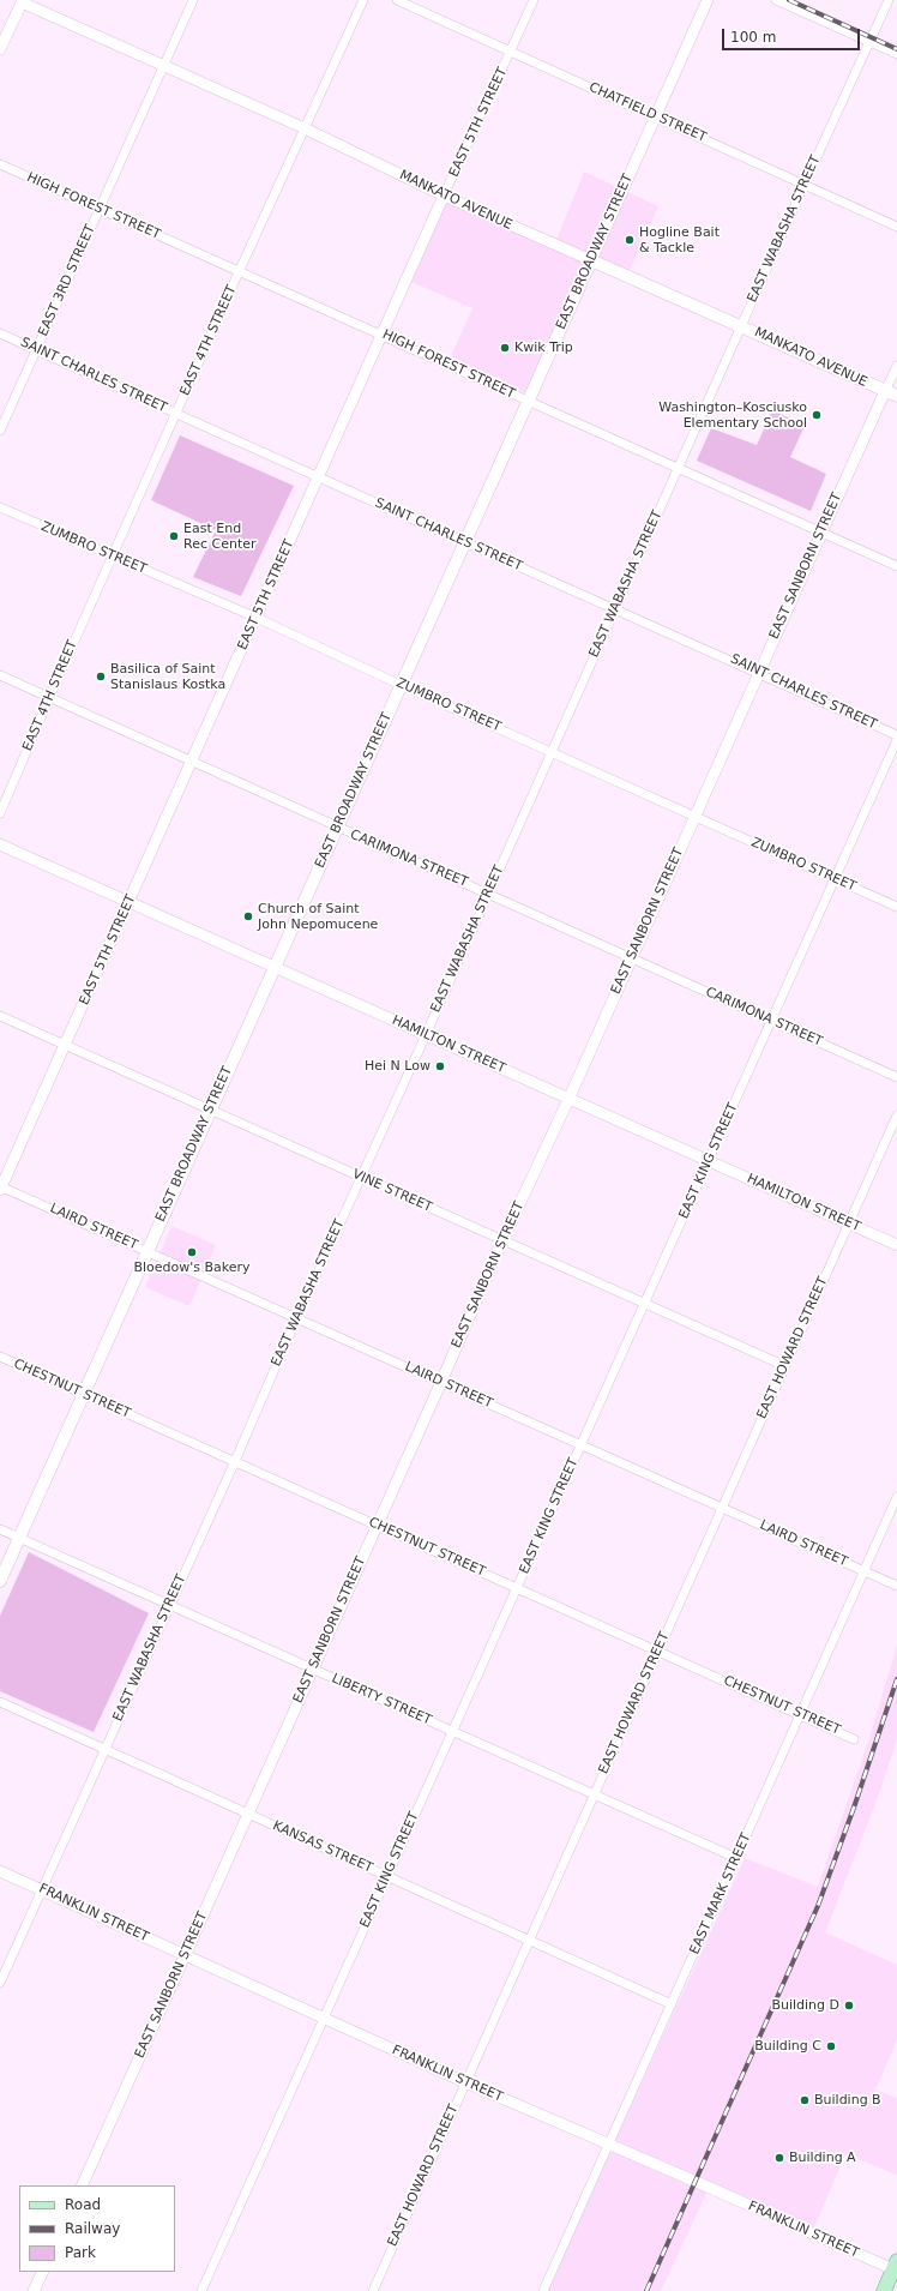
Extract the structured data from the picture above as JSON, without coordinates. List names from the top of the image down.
{
  "streets": {
    "main road": ["MANKATO AVENUE", "EAST BROADWAY STREET"],
    "street": [
      "CHATFIELD STREET",
      "EAST 5TH STREET",
      "HIGH FOREST STREET",
      "EAST WABASHA STREET",
      "EAST 3RD STREET",
      "EAST 4TH STREET",
      "SAINT CHARLES STREET",
      "ZUMBRO STREET",
      "EAST SANBORN STREET",
      "CARIMONA STREET",
      "HAMILTON STREET",
      "EAST KING STREET",
      "VINE STREET",
      "LAIRD STREET",
      "EAST HOWARD STREET",
      "CHESTNUT STREET",
      "LIBERTY STREET",
      "KANSAS STREET",
      "EAST MARK STREET",
      "FRANKLIN STREET"
    ]
  },
  "crossings": [
    ["CHATFIELD STREET", "EAST 5TH STREET"],
    ["CHATFIELD STREET", "EAST WABASHA STREET"],
    ["CHATFIELD STREET", "EAST BROADWAY STREET"],
    ["EAST 5TH STREET", "MANKATO AVENUE"],
    ["EAST 5TH STREET", "HIGH FOREST STREET"],
    ["EAST 5TH STREET", "SAINT CHARLES STREET"],
    ["EAST 5TH STREET", "ZUMBRO STREET"],
    ["EAST 5TH STREET", "CARIMONA STREET"],
    ["EAST 5TH STREET", "HAMILTON STREET"],
    ["EAST 5TH STREET", "VINE STREET"],
    ["EAST 5TH STREET", "LAIRD STREET"],
    ["MANKATO AVENUE", "EAST WABASHA STREET"],
    ["MANKATO AVENUE", "EAST BROADWAY STREET"],
    ["MANKATO AVENUE", "EAST 3RD STREET"],
    ["MANKATO AVENUE", "EAST 4TH STREET"],
    ["MANKATO AVENUE", "EAST SANBORN STREET"],
    ["HIGH FOREST STREET", "EAST WABASHA STREET"],
    ["HIGH FOREST STREET", "EAST BROADWAY STREET"],
    ["HIGH FOREST STREET", "EAST 3RD STREET"],
    ["HIGH FOREST STREET", "EAST 4TH STREET"],
    ["HIGH FOREST STREET", "EAST SANBORN STREET"],
    ["EAST WABASHA STREET", "SAINT CHARLES STREET"],
    ["EAST WABASHA STREET", "ZUMBRO STREET"],
    ["EAST WABASHA STREET", "CARIMONA STREET"],
    ["EAST WABASHA STREET", "HAMILTON STREET"],
    ["EAST WABASHA STREET", "VINE STREET"],
    ["EAST WABASHA STREET", "LAIRD STREET"],
    ["EAST WABASHA STREET", "CHESTNUT STREET"],
    ["EAST WABASHA STREET", "LIBERTY STREET"],
    ["EAST WABASHA STREET", "KANSAS STREET"],
    ["EAST WABASHA STREET", "FRANKLIN STREET"],
    ["EAST BROADWAY STREET", "SAINT CHARLES STREET"],
    ["EAST BROADWAY STREET", "ZUMBRO STREET"],
    ["EAST BROADWAY STREET", "CARIMONA STREET"],
    ["EAST BROADWAY STREET", "HAMILTON STREET"],
    ["EAST BROADWAY STREET", "VINE STREET"],
    ["EAST BROADWAY STREET", "LAIRD STREET"],
    ["EAST BROADWAY STREET", "CHESTNUT STREET"],
    ["EAST BROADWAY STREET", "LIBERTY STREET"],
    ["EAST 3RD STREET", "SAINT CHARLES STREET"],
    ["EAST 4TH STREET", "SAINT CHARLES STREET"],
    ["EAST 4TH STREET", "ZUMBRO STREET"],
    ["EAST 4TH STREET", "CARIMONA STREET"],
    ["SAINT CHARLES STREET", "EAST SANBORN STREET"],
    ["ZUMBRO STREET", "EAST SANBORN STREET"],
    ["ZUMBRO STREET", "EAST KING STREET"],
    ["EAST SANBORN STREET", "CARIMONA STREET"],
    ["EAST SANBORN STREET", "HAMILTON STREET"],
    ["EAST SANBORN STREET", "VINE STREET"],
    ["EAST SANBORN STREET", "LAIRD STREET"],
    ["EAST SANBORN STREET", "CHESTNUT STREET"],
    ["EAST SANBORN STREET", "LIBERTY STREET"],
    ["EAST SANBORN STREET", "KANSAS STREET"],
    ["EAST SANBORN STREET", "FRANKLIN STREET"],
    ["CARIMONA STREET", "EAST KING STREET"],
    ["HAMILTON STREET", "EAST KING STREET"],
    ["HAMILTON STREET", "EAST HOWARD STREET"],
    ["EAST KING STREET", "VINE STREET"],
    ["EAST KING STREET", "LAIRD STREET"],
    ["EAST KING STREET", "CHESTNUT STREET"],
    ["EAST KING STREET", "LIBERTY STREET"],
    ["EAST KING STREET", "KANSAS STREET"],
    ["EAST KING STREET", "FRANKLIN STREET"],
    ["VINE STREET", "EAST HOWARD STREET"],
    ["LAIRD STREET", "EAST HOWARD STREET"],
    ["LAIRD STREET", "EAST MARK STREET"],
    ["EAST HOWARD STREET", "CHESTNUT STREET"],
    ["EAST HOWARD STREET", "LIBERTY STREET"],
    ["EAST HOWARD STREET", "KANSAS STREET"],
    ["EAST HOWARD STREET", "FRANKLIN STREET"],
    ["CHESTNUT STREET", "EAST MARK STREET"],
    ["LIBERTY STREET", "EAST MARK STREET"],
    ["KANSAS STREET", "EAST MARK STREET"],
    ["EAST MARK STREET", "FRANKLIN STREET"]
  ],
  "places": [
    "Hogline Bait & Tackle",
    "Kwik Trip",
    "Washington–Kosciusko Elementary School",
    "East End Rec Center",
    "Basilica of Saint Stanislaus Kostka",
    "Church of Saint John Nepomucene",
    "Hei N Low",
    "Bloedow's Bakery",
    "Building D",
    "Building C",
    "Building B",
    "Building A"
  ],
  "legend": ["Road", "Railway", "Park"],
  "scale_bar": "100 m"
}
